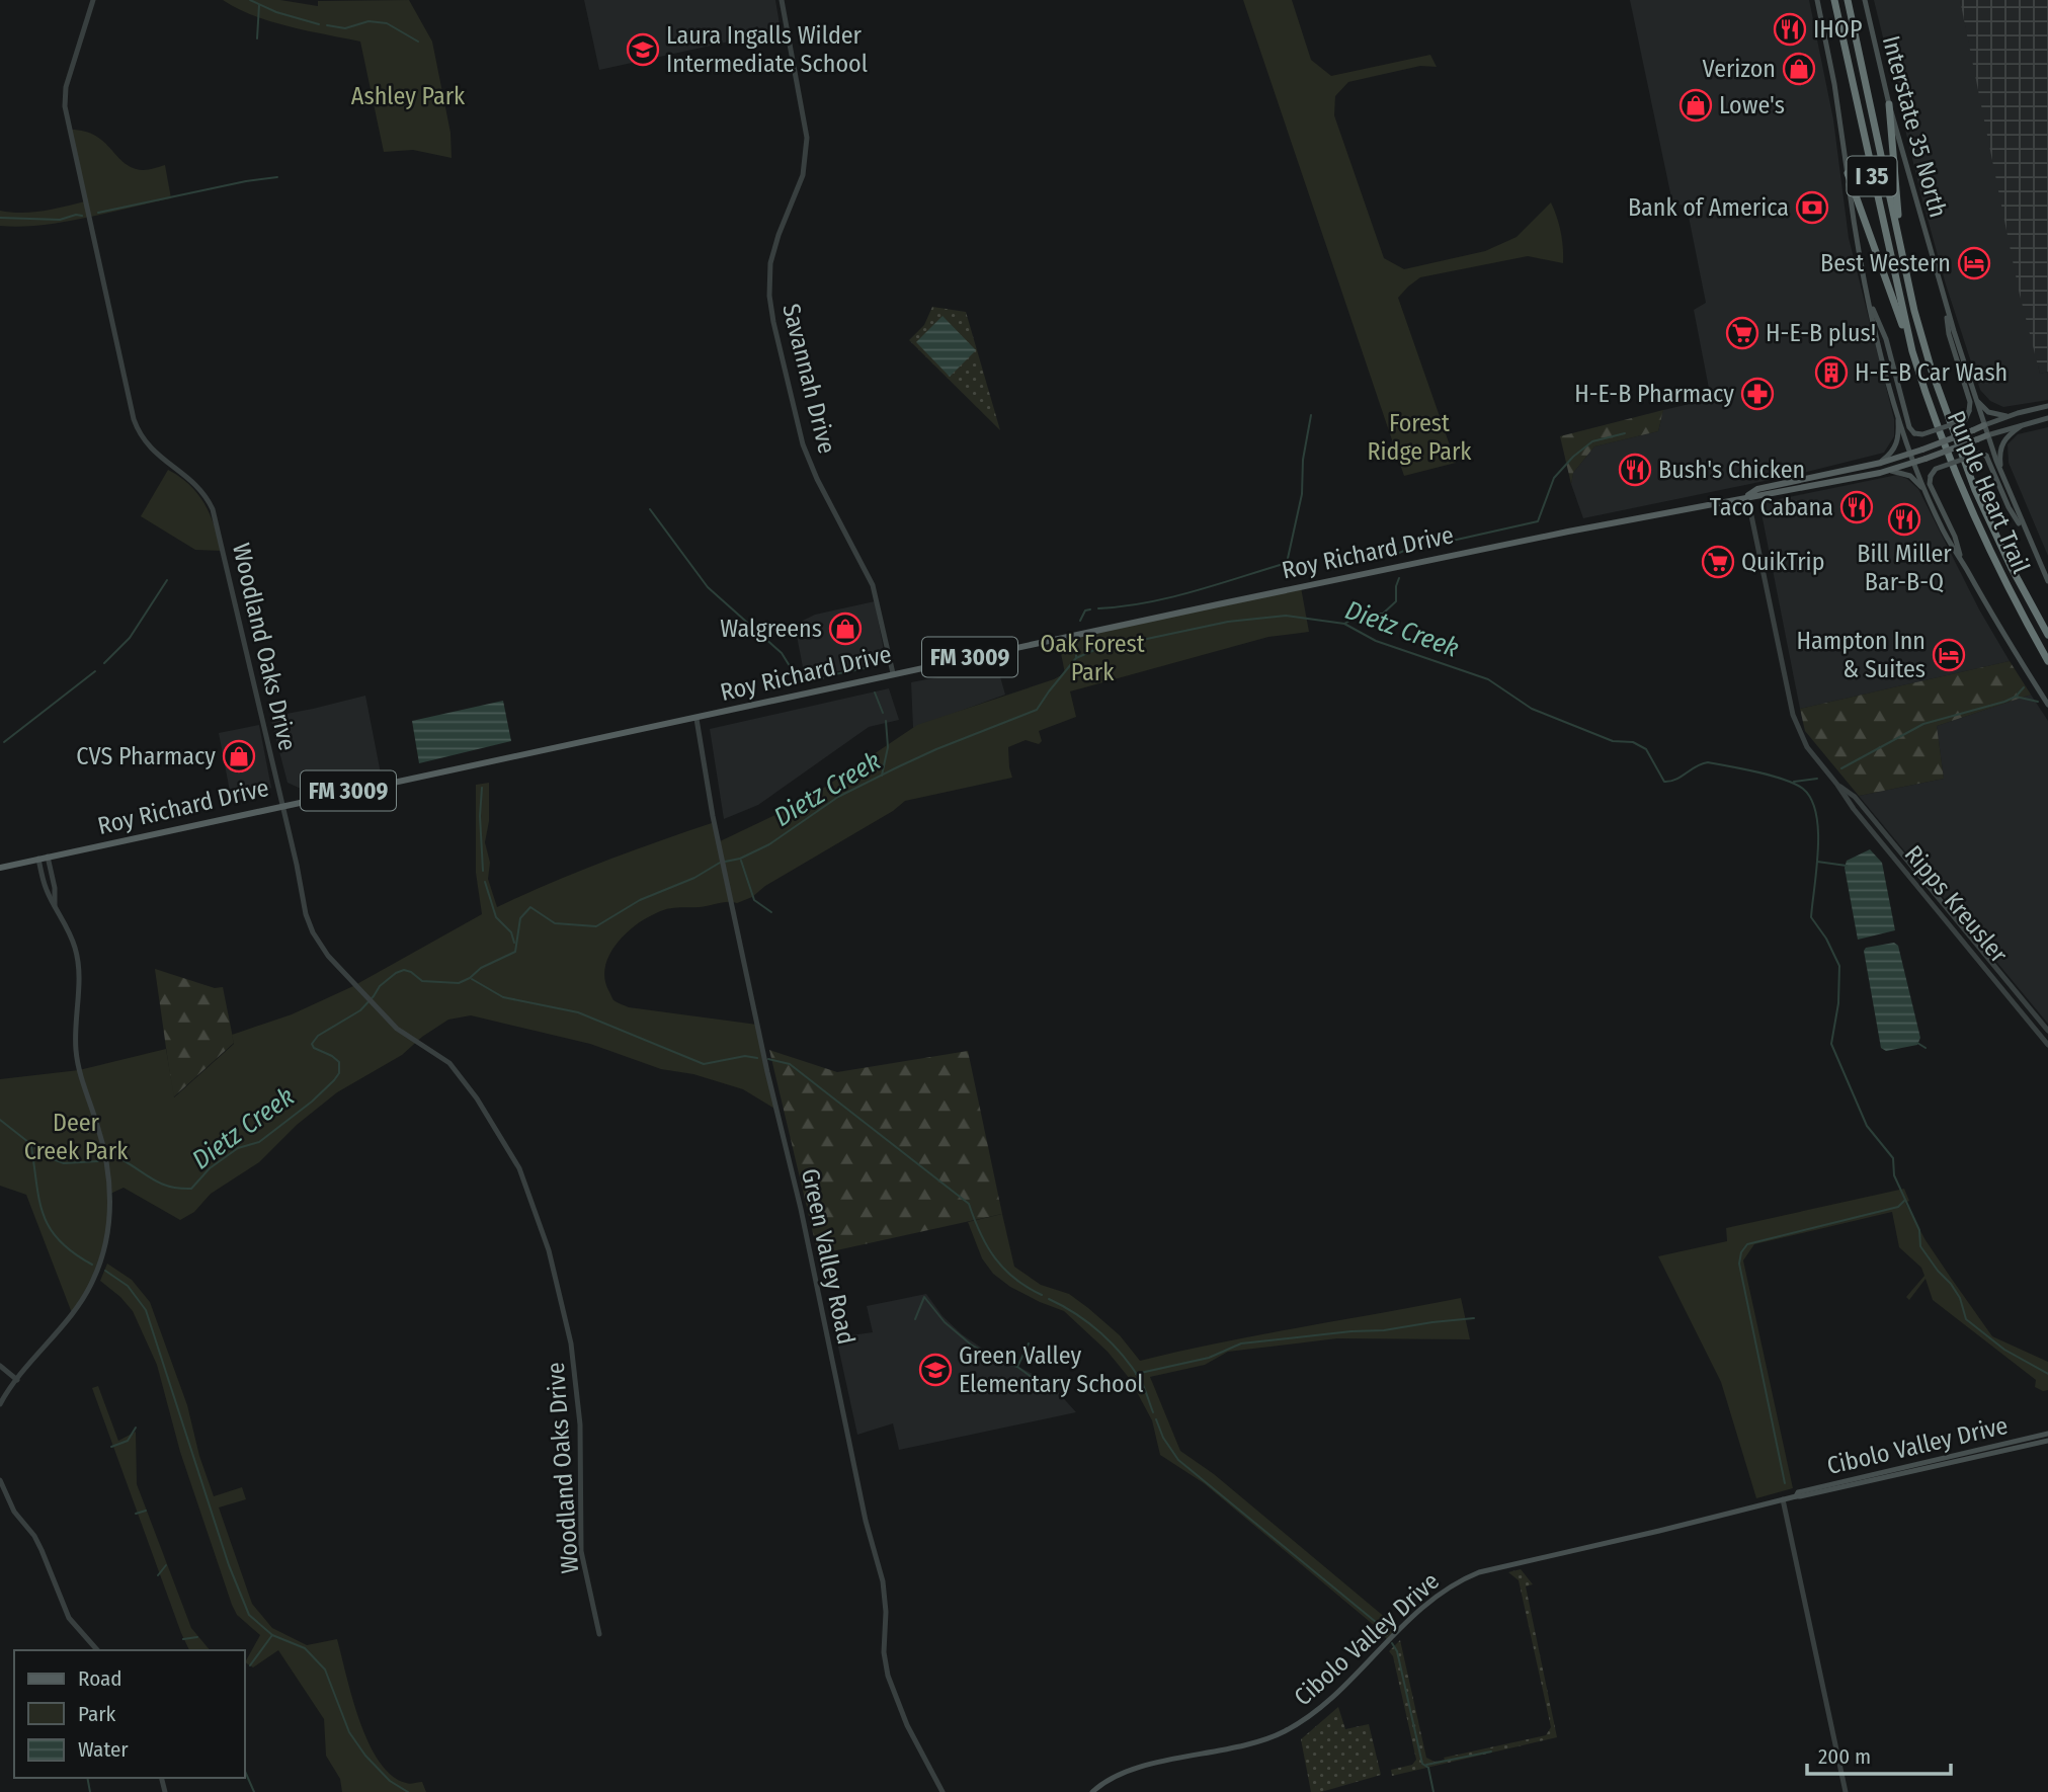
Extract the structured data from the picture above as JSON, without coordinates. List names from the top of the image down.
{
  "streets": {
    "highway": ["I 35", "Purple Heart Trail"],
    "main road": [
      "Interstate 35 North",
      "Roy Richard Drive",
      "FM 3009",
      "Cibolo Valley Drive"
    ],
    "street": [
      "Savannah Drive",
      "Woodland Oaks Drive",
      "Ripps Kreusler",
      "Green Valley Road"
    ]
  },
  "crossings": [
    ["Interstate 35 North", "FM 3009"],
    ["Savannah Drive", "Roy Richard Drive"],
    ["Roy Richard Drive", "Woodland Oaks Drive"],
    ["Roy Richard Drive", "FM 3009"],
    ["Roy Richard Drive", "Ripps Kreusler"],
    ["Roy Richard Drive", "Green Valley Road"]
  ],
  "water": ["Dietz Creek"],
  "parks": [
    "Ashley Park",
    "Forest Ridge Park",
    "Oak Forest Park",
    "Deer Creek Park"
  ],
  "places": {
    "restaurant": [
      "IHOP",
      "Bush's Chicken",
      "Taco Cabana",
      "Bill Miller Bar-B-Q"
    ],
    "school or university": ["Laura Ingalls Wilder Intermediate School", "Green Valley Elementary School"],
    "shop": [
      "Verizon",
      "Lowe's",
      "Walgreens",
      "CVS Pharmacy"
    ],
    "bank": ["Bank of America"],
    "hotel": ["Best Western", "Hampton Inn & Suites"],
    "supermarket": ["H-E-B plus!", "QuikTrip"],
    "building": ["H-E-B Car Wash"],
    "pharmacy": ["H-E-B Pharmacy"]
  },
  "legend": ["Road", "Park", "Water"],
  "scale_bar": "200 m"
}
